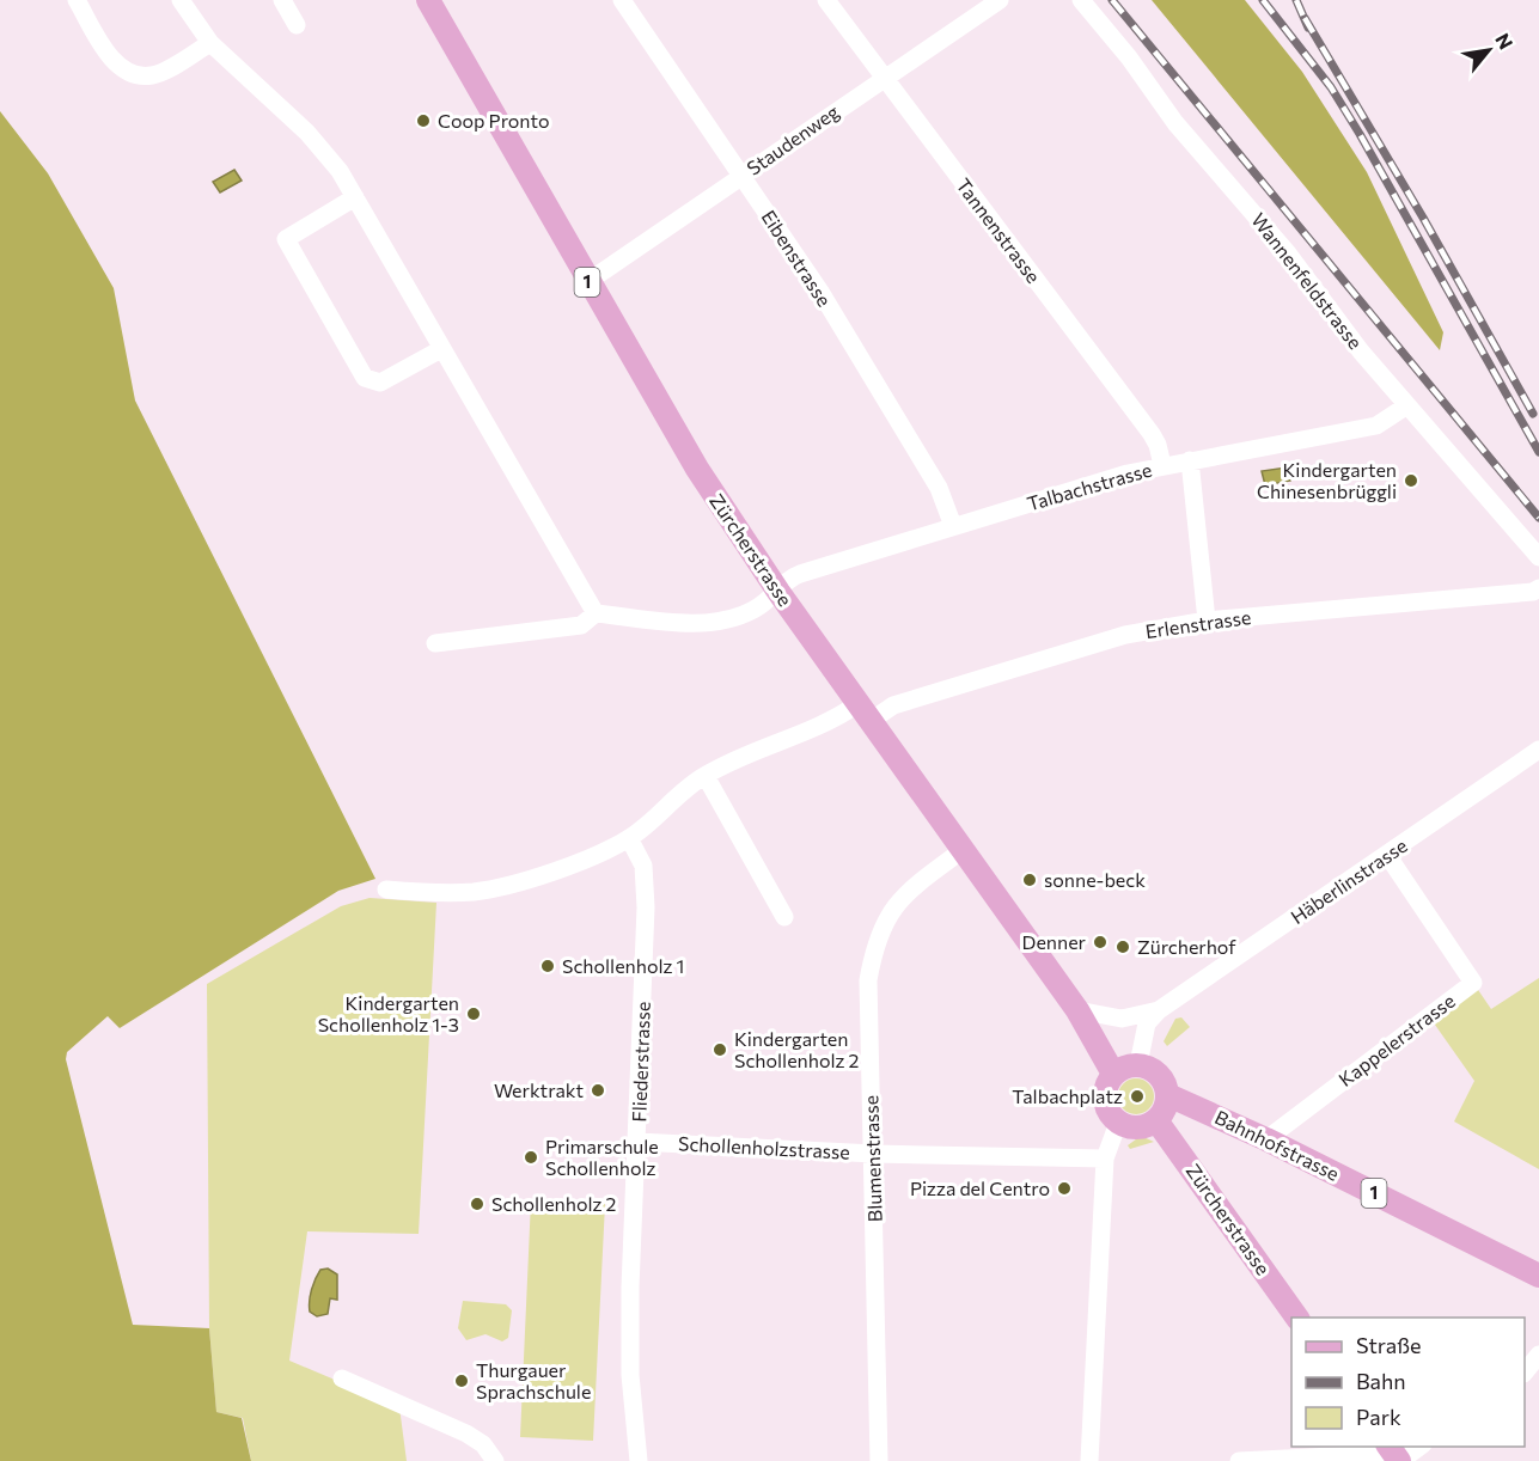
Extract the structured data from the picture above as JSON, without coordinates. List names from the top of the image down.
{
  "streets": {
    "main road": ["1", "Zürcherstrasse", "Bahnhofstrasse"],
    "street": [
      "Staudenweg",
      "Tannenstrasse",
      "Eibenstrasse",
      "Wannenfeldstrasse",
      "Talbachstrasse",
      "Erlenstrasse",
      "Häberlinstrasse",
      "Kappelerstrasse",
      "Fliederstrasse",
      "Schollenholzstrasse",
      "Blumenstrasse"
    ]
  },
  "crossings": [
    ["Staudenweg", "Tannenstrasse"],
    ["Staudenweg", "Eibenstrasse"],
    ["Staudenweg", "Zürcherstrasse"],
    ["Tannenstrasse", "Talbachstrasse"],
    ["Eibenstrasse", "Talbachstrasse"],
    ["Wannenfeldstrasse", "Talbachstrasse"],
    ["Talbachstrasse", "Zürcherstrasse"],
    ["Zürcherstrasse", "Erlenstrasse"],
    ["Zürcherstrasse", "Häberlinstrasse"],
    ["Zürcherstrasse", "Bahnhofstrasse"],
    ["Zürcherstrasse", "Blumenstrasse"],
    ["Erlenstrasse", "Fliederstrasse"],
    ["Häberlinstrasse", "Kappelerstrasse"],
    ["Kappelerstrasse", "Bahnhofstrasse"],
    ["Fliederstrasse", "Schollenholzstrasse"],
    ["Schollenholzstrasse", "Blumenstrasse"]
  ],
  "places": [
    "Coop Pronto",
    "Kindergarten Chinesenbrüggli",
    "sonne-beck",
    "Denner",
    "Zürcherhof",
    "Schollenholz 1",
    "Kindergarten Schollenholz 1-3",
    "Kindergarten Schollenholz 2",
    "Werktrakt",
    "Talbachplatz",
    "Primarschule Schollenholz",
    "Pizza del Centro",
    "Schollenholz 2",
    "Thurgauer Sprachschule"
  ],
  "legend": ["Straße", "Bahn", "Park"],
  "north": "top right"
}
